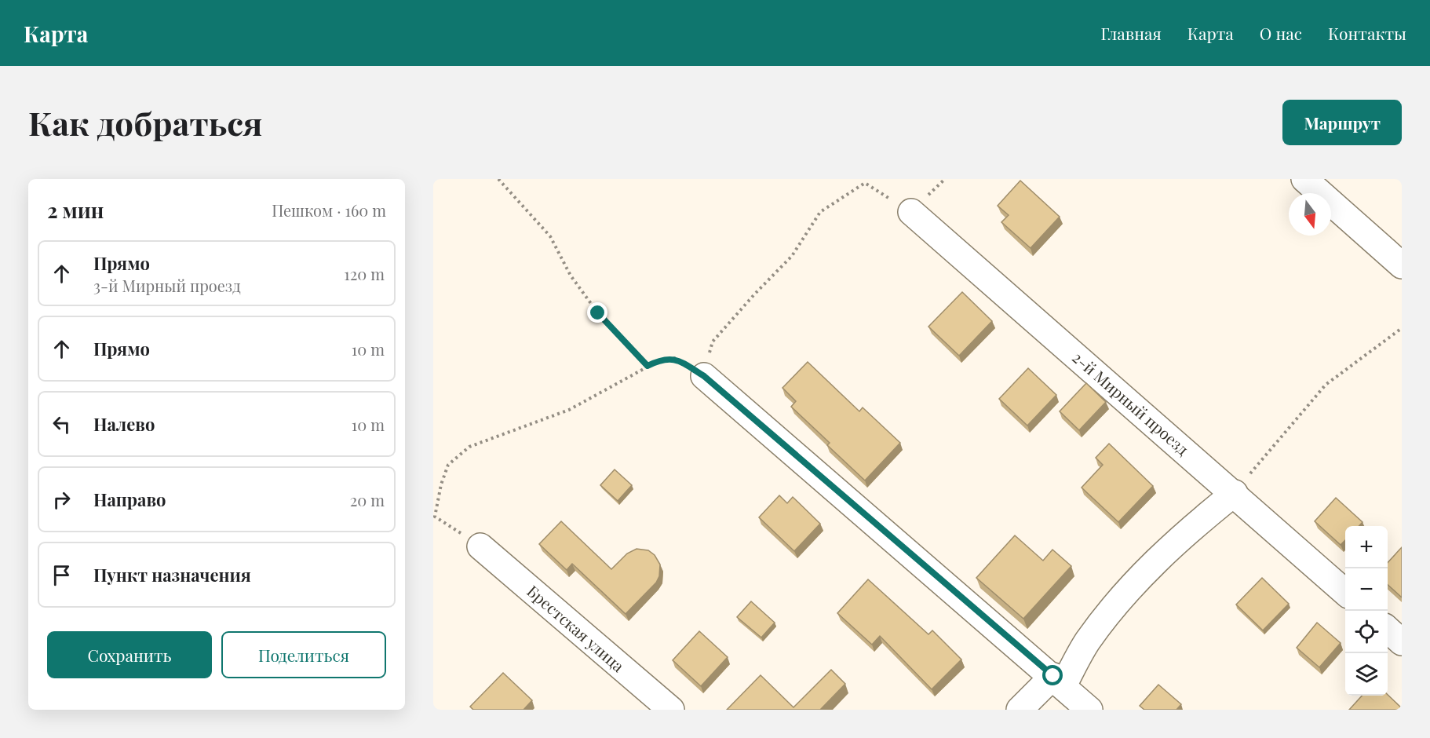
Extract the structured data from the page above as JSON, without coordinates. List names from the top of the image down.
{
  "streets": {
    "street": ["2-й Мирный проезд", "Брестская улица"]
  },
  "north": "bottom",
  "page": {
    "header": "Карта",
    "nav": [
      "Главная",
      "Карта",
      "О нас",
      "Контакты"
    ],
    "buttons": [
      "Маршрут",
      ["Сохранить", "Поделиться"]
    ],
    "title": "Как добраться",
    "heading": ["2 мин", "Пешком · 160 m"],
    "list": [
      ["Прямо", "3-й Мирный проезд", "120 m"],
      ["Прямо", "10 m"],
      ["Налево", "10 m"],
      ["Направо", "20 m"],
      "Пункт назначения"
    ],
    "map_buttons": ["+", "−"]
  }
}
